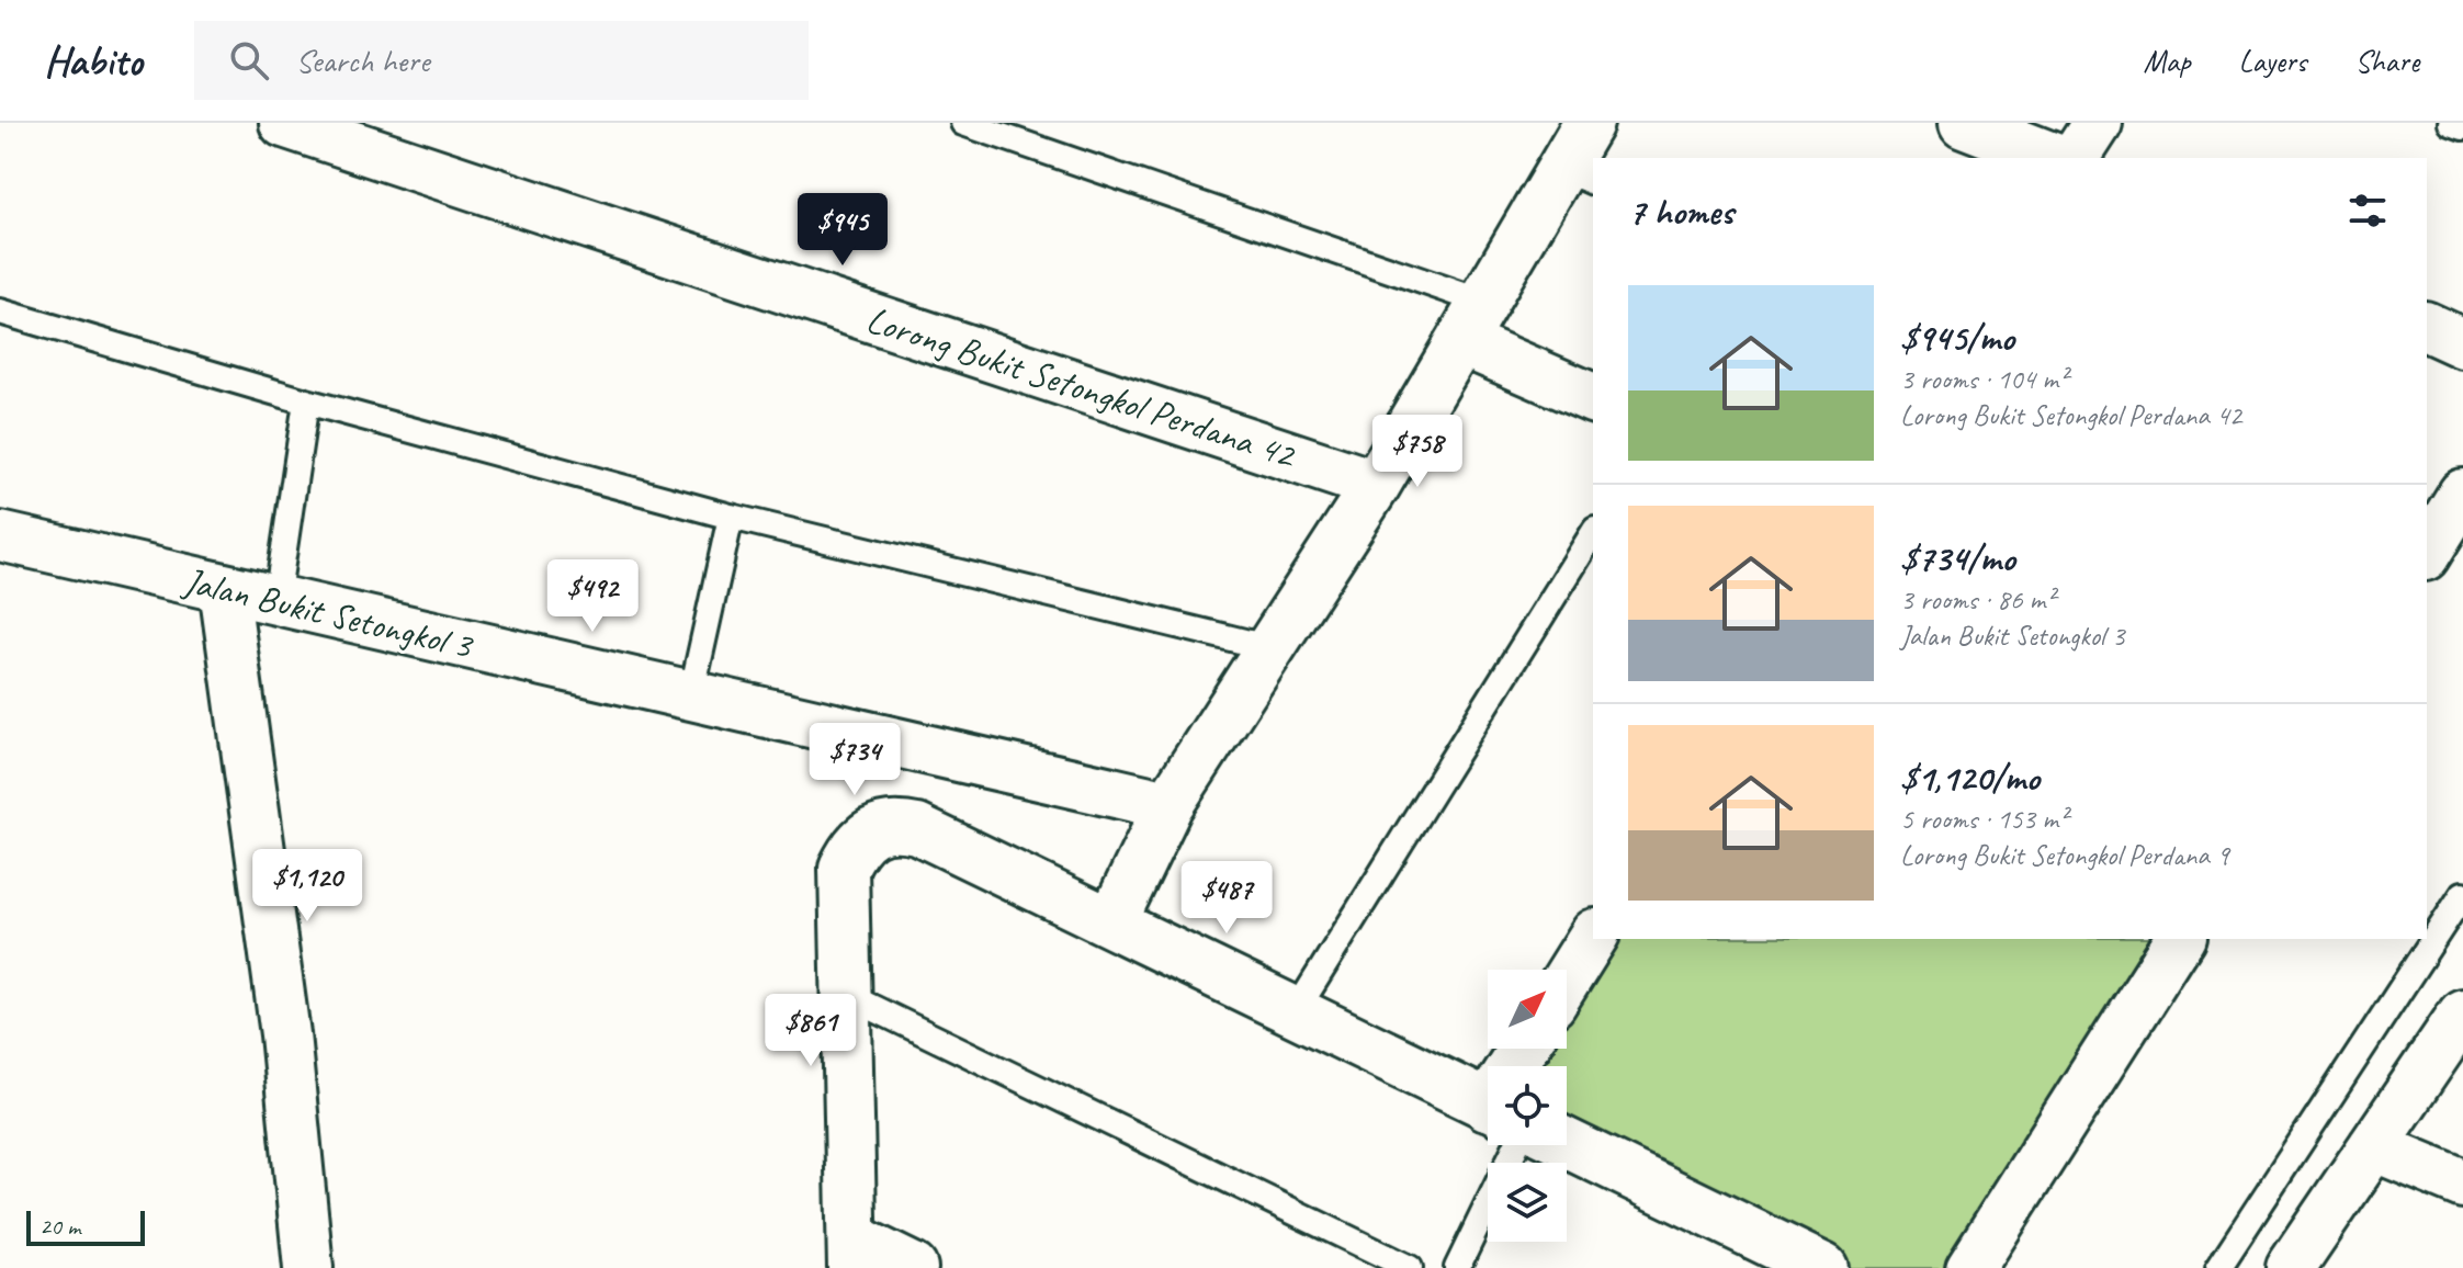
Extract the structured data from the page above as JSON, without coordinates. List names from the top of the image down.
{
  "streets": {
    "street": ["Lorong Bukit Setongkol Perdana 42", "Jalan Bukit Setongkol 3"]
  },
  "scale_bar": "20 m",
  "north": "top right",
  "page": {
    "header": "Habito",
    "search": "Search here",
    "nav": ["Map", "Layers", "Share"],
    "heading": "7 homes",
    "price": [
      "$945",
      "$758",
      "$492",
      "$734",
      "$1,120",
      "$487",
      "$861"
    ],
    "list": [
      {
        "name": "$945/mo",
        "note": "3 rooms · 104 m² · Lorong Bukit Setongkol Perdana 42"
      },
      {
        "name": "$734/mo",
        "note": "3 rooms · 86 m² · Jalan Bukit Setongkol 3"
      },
      {
        "name": "$1,120/mo",
        "note": "5 rooms · 153 m² · Lorong Bukit Setongkol Perdana 9"
      }
    ],
    "scale": "20 m"
  }
}
